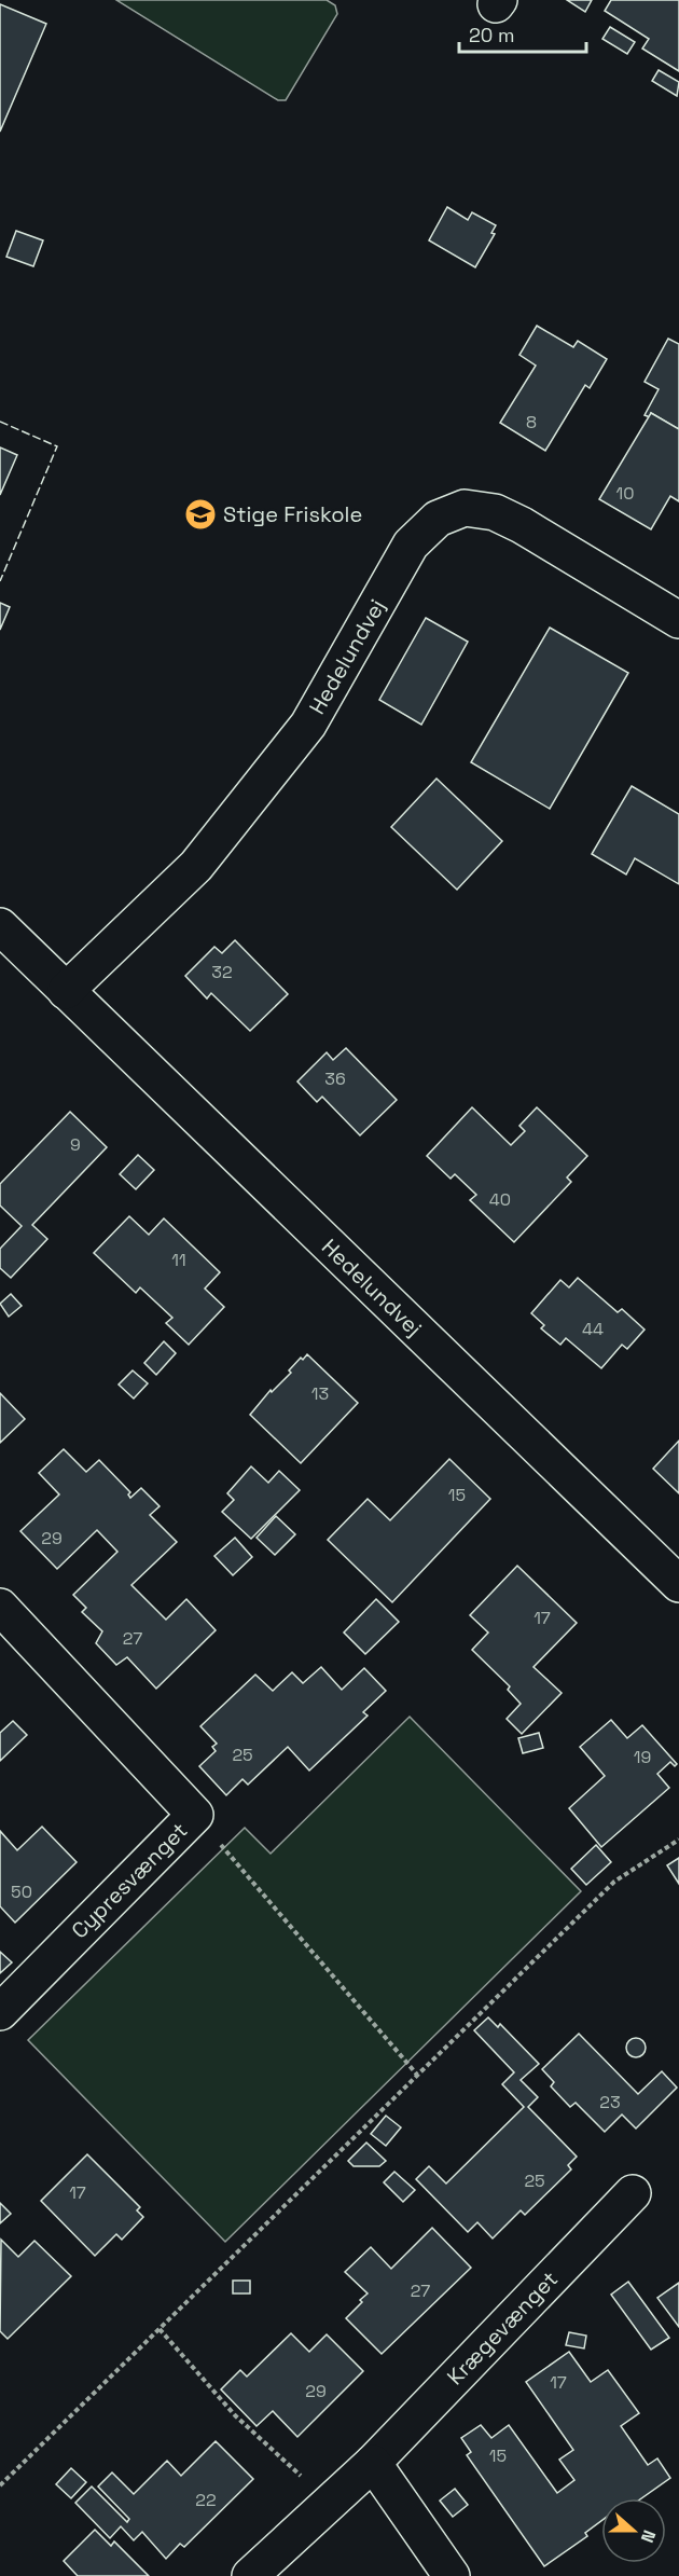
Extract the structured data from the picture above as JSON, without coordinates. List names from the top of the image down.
{
  "streets": {
    "street": ["Hedelundvej", "Cypresvænget", "Krægevænget"]
  },
  "places": {
    "school or university": ["Stige Friskole"]
  },
  "house_numbers": [
    "8",
    "10",
    "32",
    "36",
    "9",
    "40",
    "11",
    "44",
    "13",
    "15",
    "29",
    "17",
    "27",
    "25",
    "19",
    "50",
    "23",
    "25",
    "17",
    "27",
    "17",
    "29",
    "15",
    "22"
  ],
  "scale_bar": "20 m",
  "north": "right"
}
